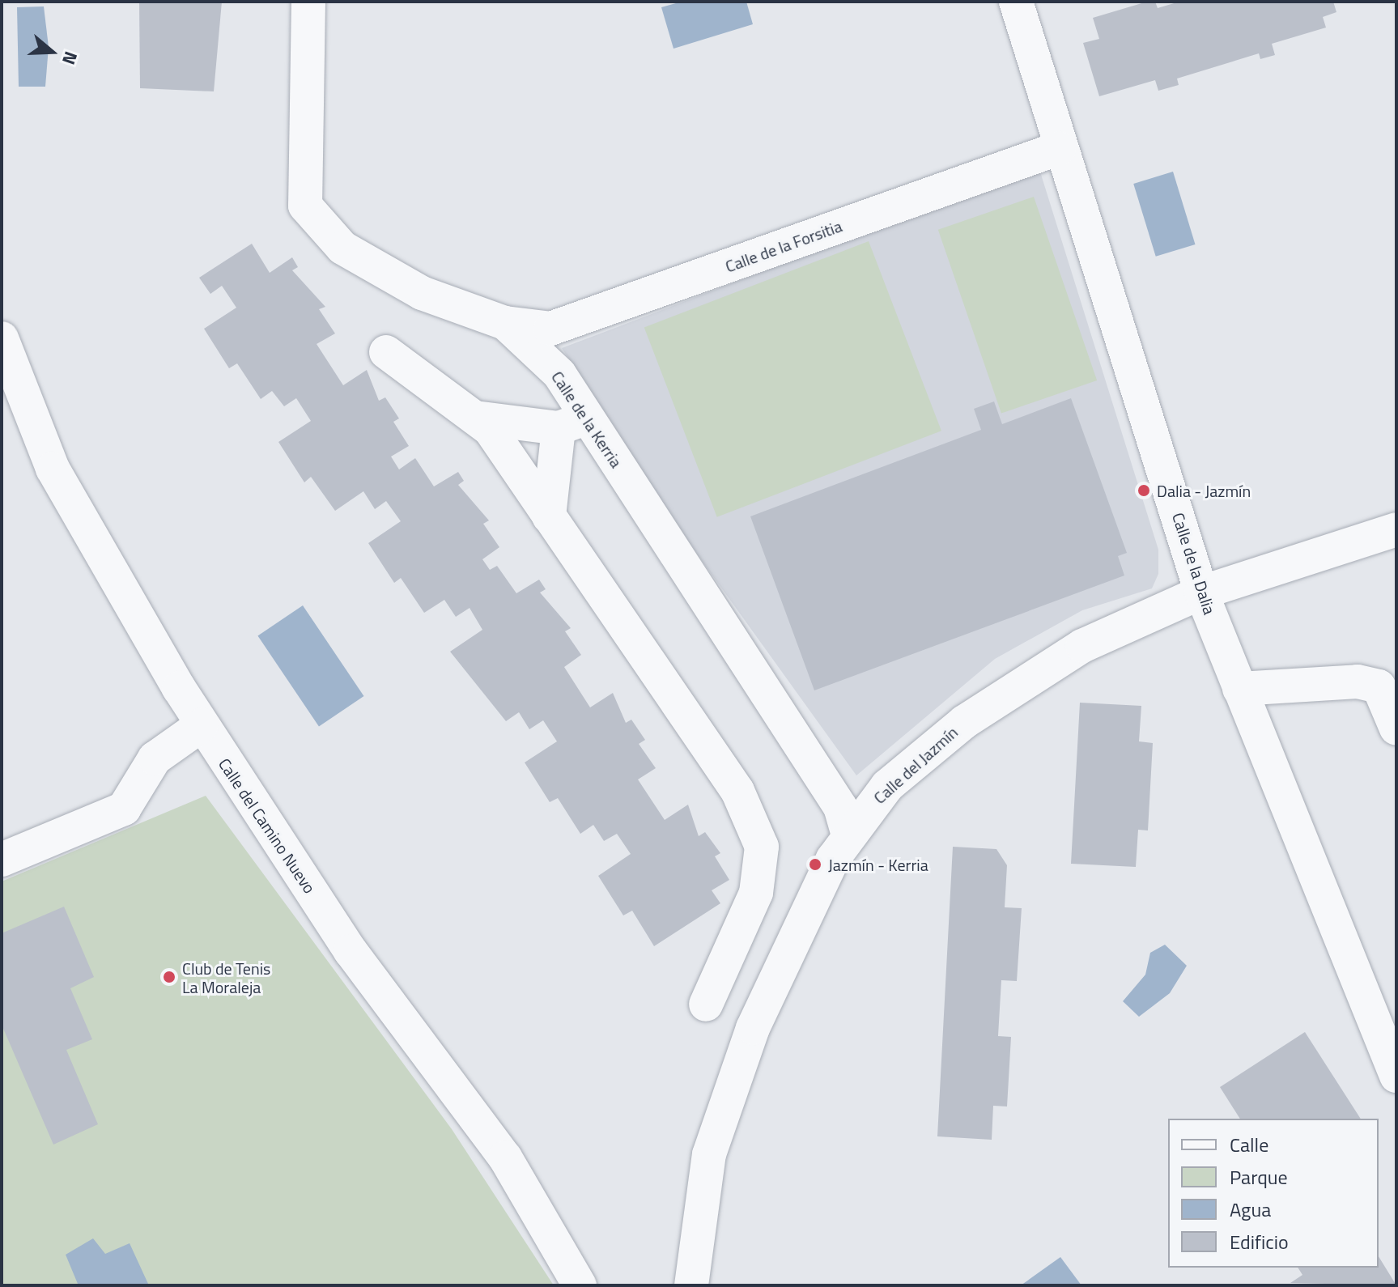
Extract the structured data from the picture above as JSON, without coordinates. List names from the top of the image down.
{
  "streets": {
    "street": [
      "Calle de la Forsitia",
      "Calle de la Kerria",
      "Calle de la Dalia",
      "Calle del Jazmín",
      "Calle del Camino Nuevo"
    ]
  },
  "crossings": [
    ["Calle de la Forsitia", "Calle de la Kerria"],
    ["Calle de la Forsitia", "Calle de la Dalia"],
    ["Calle de la Kerria", "Calle del Jazmín"],
    ["Calle de la Dalia", "Calle del Jazmín"]
  ],
  "places": ["Dalia - Jazmín", "Jazmín - Kerria", "Club de Tenis La Moraleja"],
  "legend": [
    "Calle",
    "Parque",
    "Agua",
    "Edificio"
  ],
  "north": "right"
}
